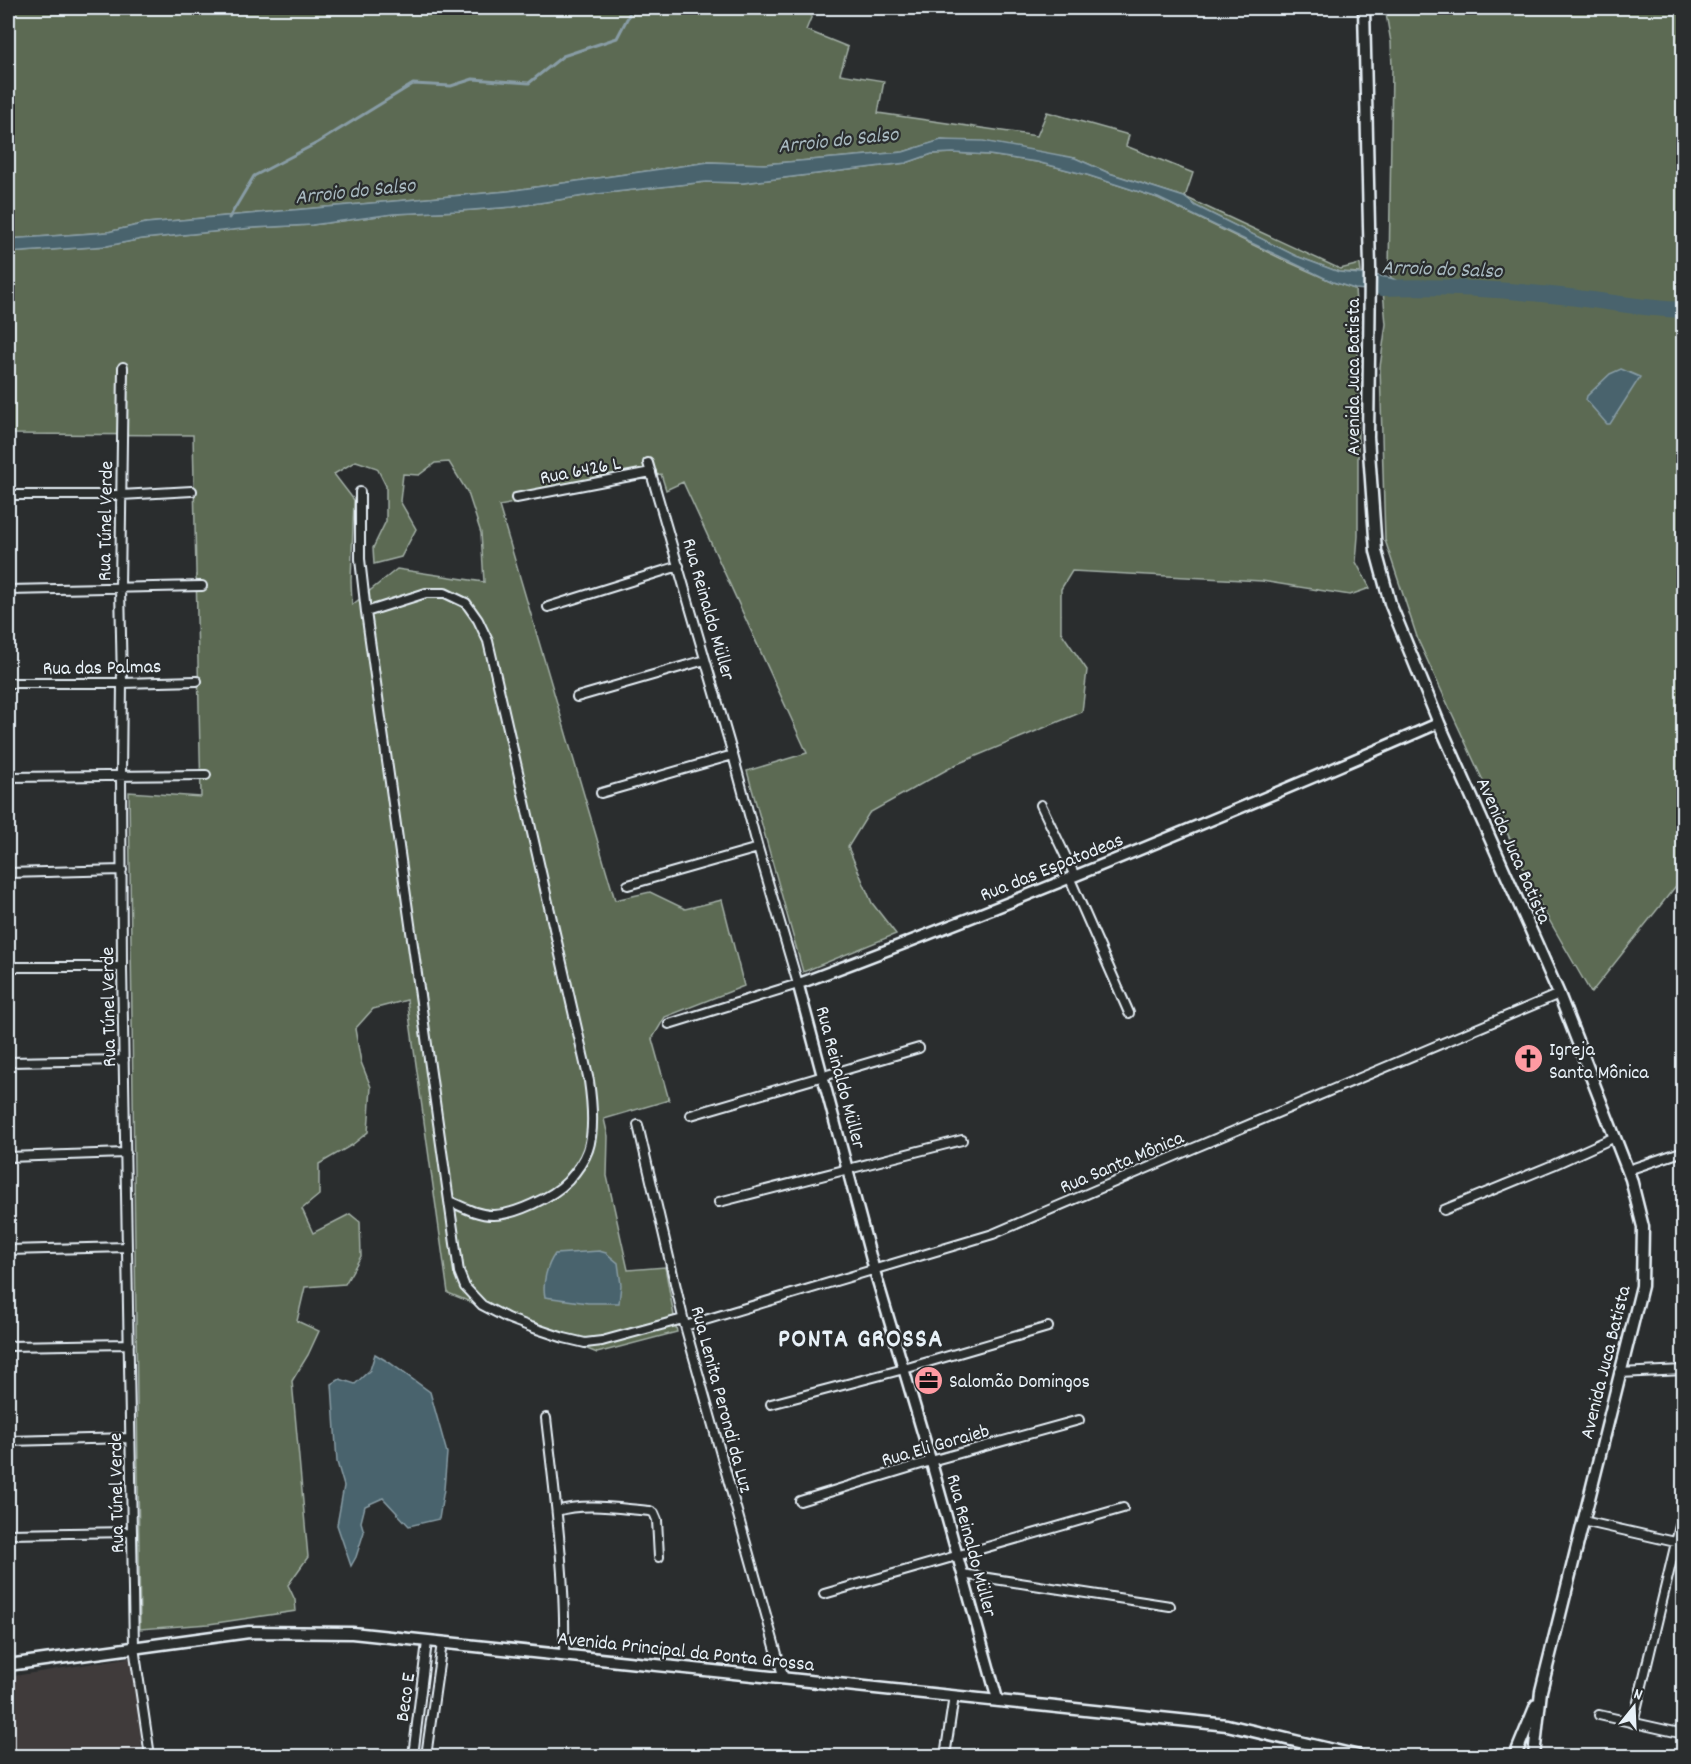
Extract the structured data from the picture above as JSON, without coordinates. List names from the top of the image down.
{
  "streets": {
    "main road": ["Avenida Juca Batista", "Avenida Principal da Ponta Grossa"],
    "street": [
      "Rua 6426 L",
      "Rua Túnel Verde",
      "Rua Reinaldo Müller",
      "Rua das Palmas",
      "Rua das Espatodeas",
      "Rua Santa Mônica",
      "Rua Lenita Perondi da Luz",
      "Rua Eli Goraieb",
      "Beco E"
    ]
  },
  "crossings": [
    ["Avenida Juca Batista", "Rua das Espatodeas"],
    ["Avenida Juca Batista", "Rua Santa Mônica"],
    ["Rua 6426 L", "Rua Reinaldo Müller"],
    ["Rua Túnel Verde", "Rua das Palmas"],
    ["Rua Túnel Verde", "Avenida Principal da Ponta Grossa"],
    ["Rua Reinaldo Müller", "Rua das Espatodeas"],
    ["Rua Reinaldo Müller", "Rua Santa Mônica"],
    ["Rua Reinaldo Müller", "Rua Eli Goraieb"],
    ["Rua Reinaldo Müller", "Avenida Principal da Ponta Grossa"],
    ["Rua Santa Mônica", "Rua Lenita Perondi da Luz"],
    ["Rua Lenita Perondi da Luz", "Avenida Principal da Ponta Grossa"],
    ["Avenida Principal da Ponta Grossa", "Beco E"]
  ],
  "districts": ["PONTA GROSSA"],
  "water": ["Arroio do Salso"],
  "places": {
    "church": ["Igreja Santa Mônica"],
    "office": ["Salomão Domingos"]
  },
  "north": "top"
}
